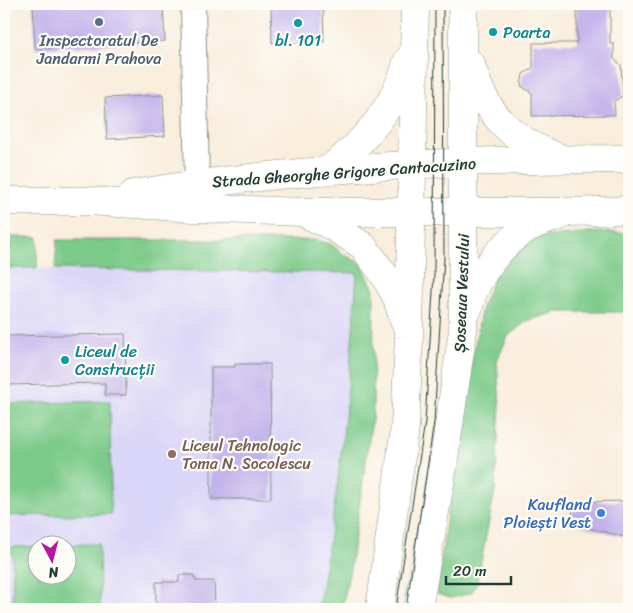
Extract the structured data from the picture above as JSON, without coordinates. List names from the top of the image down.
{
  "streets": {
    "main road": ["Strada Gheorghe Grigore Cantacuzino", "Șoseaua Vestului"]
  },
  "crossings": [
    ["Strada Gheorghe Grigore Cantacuzino", "Șoseaua Vestului"]
  ],
  "places": [
    "Inspectoratul De Jandarmi Prahova",
    "bl. 101",
    "Poarta",
    "Liceul de Construcții",
    "Liceul Tehnologic Toma N. Socolescu",
    "Kaufland Ploiești Vest"
  ],
  "scale_bar": "20 m",
  "north": "bottom"
}
